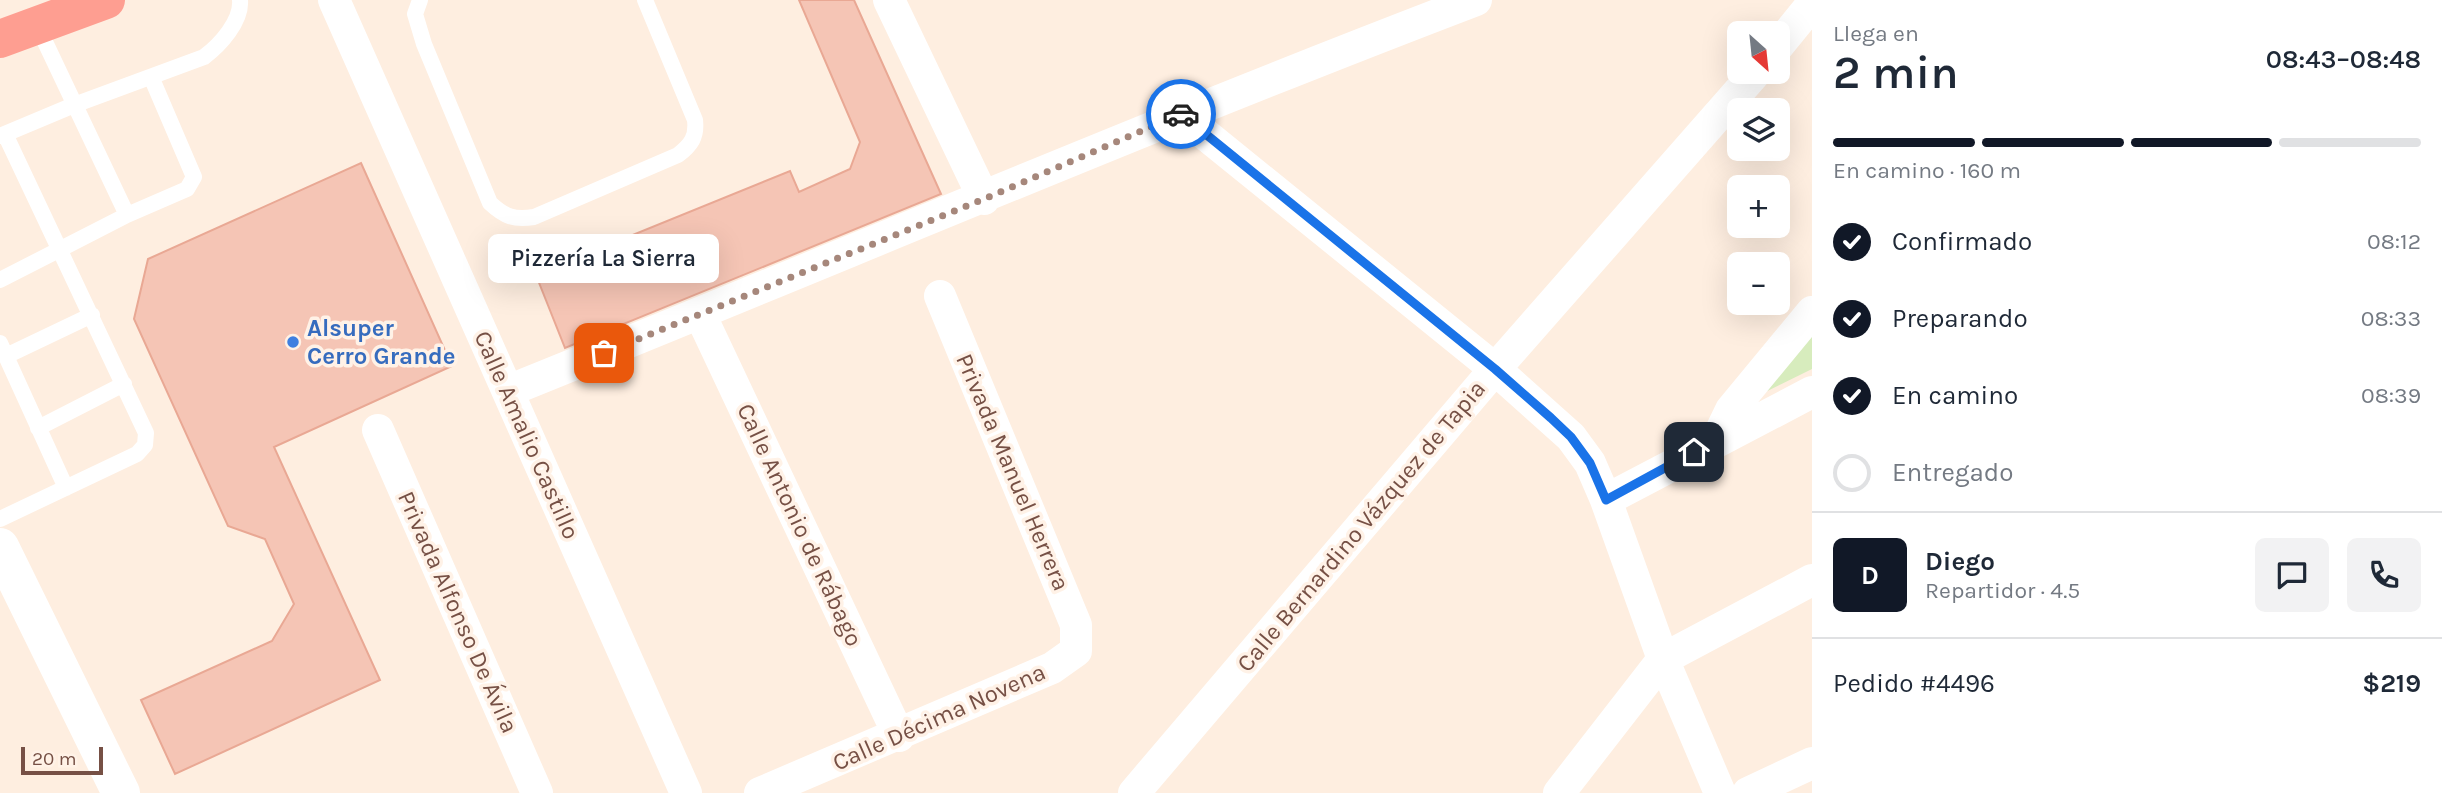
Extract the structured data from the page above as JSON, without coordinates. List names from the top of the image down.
{
  "streets": {
    "street": [
      "Calle Amalio Castillo",
      "Privada Manuel Herrera",
      "Calle Antonio de Rábago",
      "Calle Bernardino Vázquez de Tapia",
      "Privada Alfonso De Ávila",
      "Calle Décima Novena"
    ]
  },
  "crossings": [
    ["Privada Manuel Herrera", "Calle Décima Novena"],
    ["Calle Antonio de Rábago", "Calle Décima Novena"]
  ],
  "places": ["Alsuper Cerro Grande", "Pizzería La Sierra"],
  "scale_bar": "20 m",
  "north": "bottom right",
  "page": {
    "heading": ["2 min", "Llega en", "08:43–08:48"],
    "panel": [
      "Diego",
      "Repartidor · 4.5",
      "Pedido #4496",
      "$219"
    ],
    "map_buttons": ["+", "−"],
    "bar": "En camino · 160 m",
    "list": [
      ["Confirmado", "08:12"],
      ["Preparando", "08:33"],
      ["En camino", "08:39"],
      "Entregado"
    ],
    "bubble": "Pizzería La Sierra",
    "round": "D",
    "scale": "20 m"
  }
}
